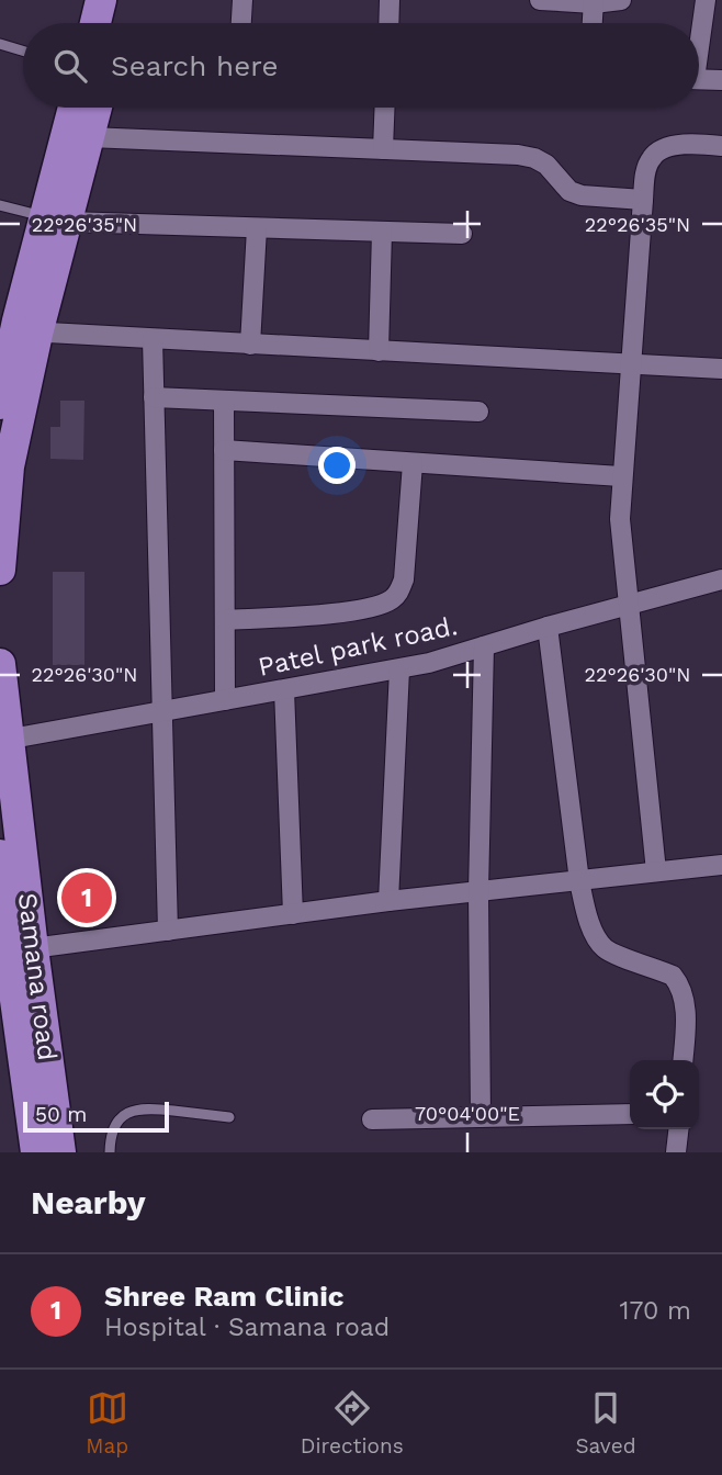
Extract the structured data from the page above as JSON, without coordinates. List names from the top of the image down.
{
  "streets": {
    "main road": ["Samana road"],
    "street": ["Patel park road."]
  },
  "crossings": [
    ["Patel park road.", "Samana road"]
  ],
  "scale_bar": "50 m",
  "page": {
    "search": "Search here",
    "pins": "1",
    "scale": "50 m",
    "heading": "Nearby",
    "list": [
      {
        "mark": "1",
        "name": "Shree Ram Clinic",
        "note": "Hospital · Samana road",
        "value": "170 m"
      }
    ],
    "nav": ["Map", "Directions", "Saved"]
  },
  "coordinates": ["22°26'35\"N", "22°26'30\"N", "70°04'00\"E"]
}
